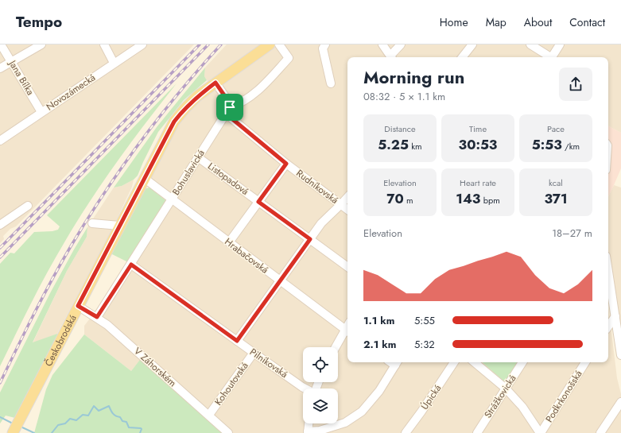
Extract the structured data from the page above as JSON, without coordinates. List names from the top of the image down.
{
  "streets": {
    "main road": ["Českobrodská"],
    "street": [
      "Jana Bílka",
      "Novozámecká",
      "Bohuslavická",
      "Listopadová",
      "Rudníkovská",
      "Hrabačovská",
      "Pilníkovská",
      "V Záhorském",
      "Kohoutovská",
      "Strážkovická",
      "Podkrkonošská",
      "Úpická"
    ]
  },
  "crossings": [
    ["Jana Bílka", "Novozámecká"],
    ["Bohuslavická", "Listopadová"],
    ["Bohuslavická", "Rudníkovská"],
    ["Bohuslavická", "Hrabačovská"],
    ["Bohuslavická", "Pilníkovská"],
    ["Bohuslavická", "V Záhorském"],
    ["Rudníkovská", "Českobrodská"],
    ["Hrabačovská", "Českobrodská"],
    ["Českobrodská", "V Záhorském"],
    ["Pilníkovská", "Kohoutovská"],
    ["V Záhorském", "Kohoutovská"]
  ],
  "page": {
    "header": "Tempo",
    "nav": [
      "Home",
      "Map",
      "About",
      "Contact"
    ],
    "heading": ["Morning run", "08:32 · 5 × 1.1 km"],
    "stats": [
      ["Distance", "5.25 km"],
      ["Time", "30:53"],
      ["Pace", "5:53 /km"],
      ["Elevation", "70 m"],
      ["Heart rate", "143 bpm"],
      ["kcal", "371"]
    ],
    "chart": ["Elevation", "18–27 m"],
    "list": [
      {
        "name": "1.1 km",
        "note": "5:55"
      },
      {
        "name": "2.1 km",
        "note": "5:32"
      }
    ]
  }
}
